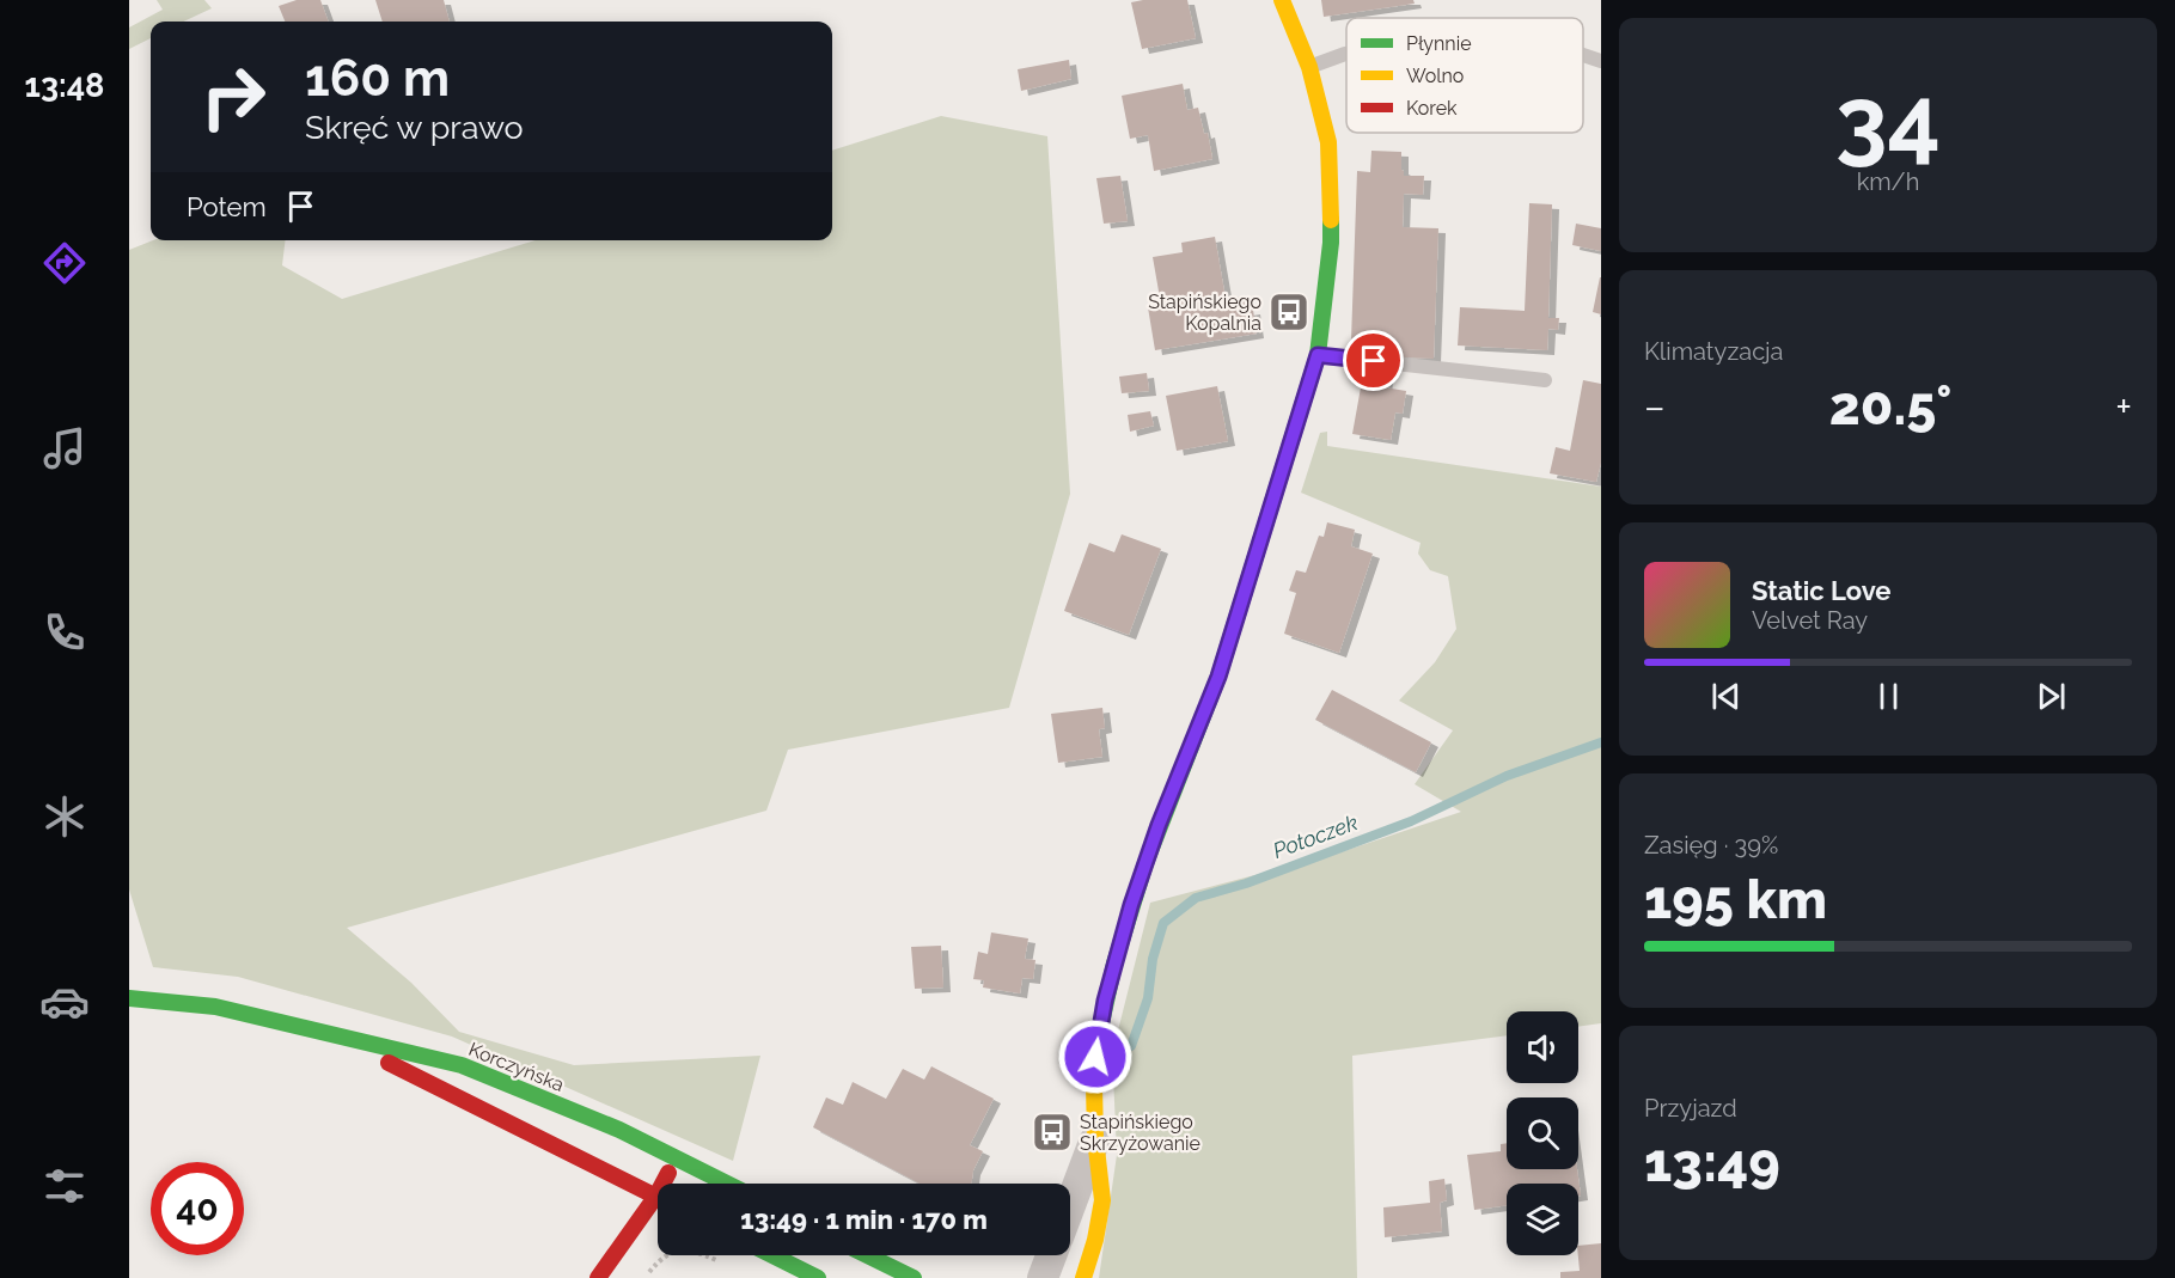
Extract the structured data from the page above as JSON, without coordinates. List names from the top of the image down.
{
  "streets": {
    "street": ["Korczyńska"]
  },
  "water": ["Potoczek"],
  "places": {
    "bus stop": ["Stapińskiego Kopalnia", "Stapińskiego Skrzyżowanie"]
  },
  "legend": ["Płynnie", "Wolno", "Korek"],
  "page": {
    "tabs": "13:48",
    "tile": [
      ["34", "km/h"],
      "Klimatyzacja",
      ["Zasięg · 39%", "195 km"],
      ["Przyjazd", "13:49"]
    ],
    "turn": ["160 m", "Skręć w prawo"],
    "then": "Potem",
    "heat": ["−", "20.5°", "+"],
    "song": ["Static Love", "Velvet Ray"],
    "limit": "40",
    "trip": "13:49 · 1 min · 170 m"
  }
}
